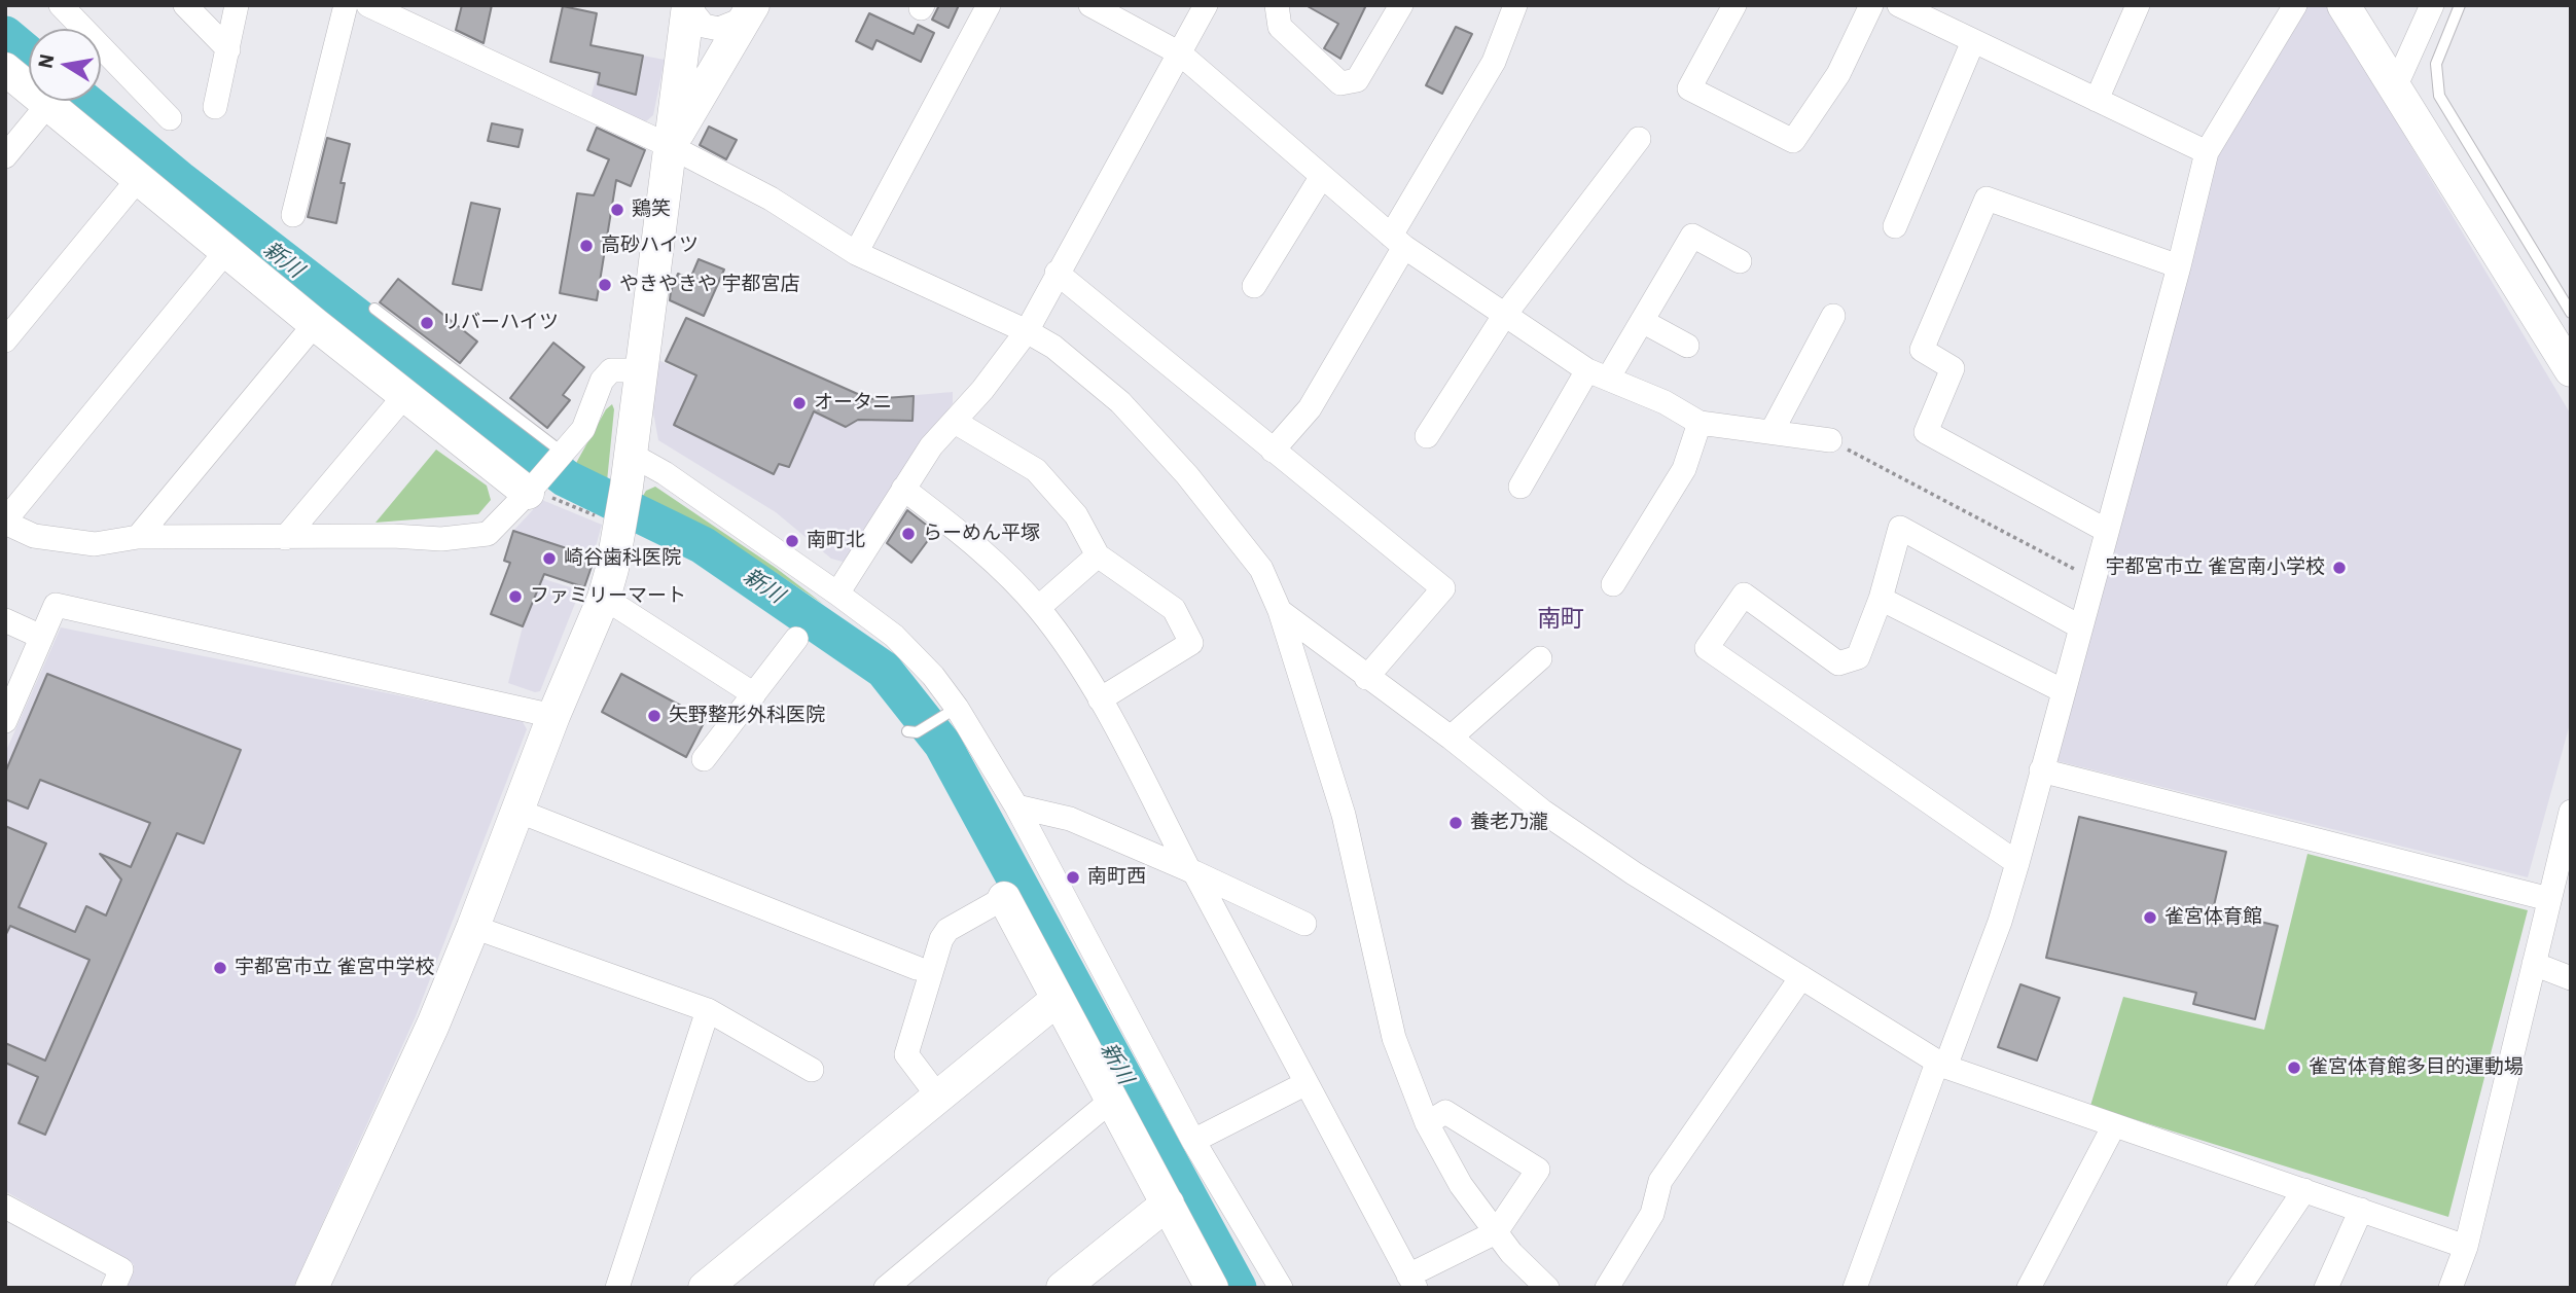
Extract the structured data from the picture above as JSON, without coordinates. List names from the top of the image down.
{
  "districts": ["南町"],
  "water": ["新川"],
  "places": [
    "鶏笑",
    "高砂ハイツ",
    "やきやきや 宇都宮店",
    "リバーハイツ",
    "オータニ",
    "らーめん平塚",
    "南町北",
    "崎谷歯科医院",
    "宇都宮市立 雀宮南小学校",
    "ファミリーマート",
    "矢野整形外科医院",
    "養老乃瀧",
    "南町西",
    "雀宮体育館",
    "宇都宮市立 雀宮中学校",
    "雀宮体育館多目的運動場"
  ],
  "north": "left"
}
